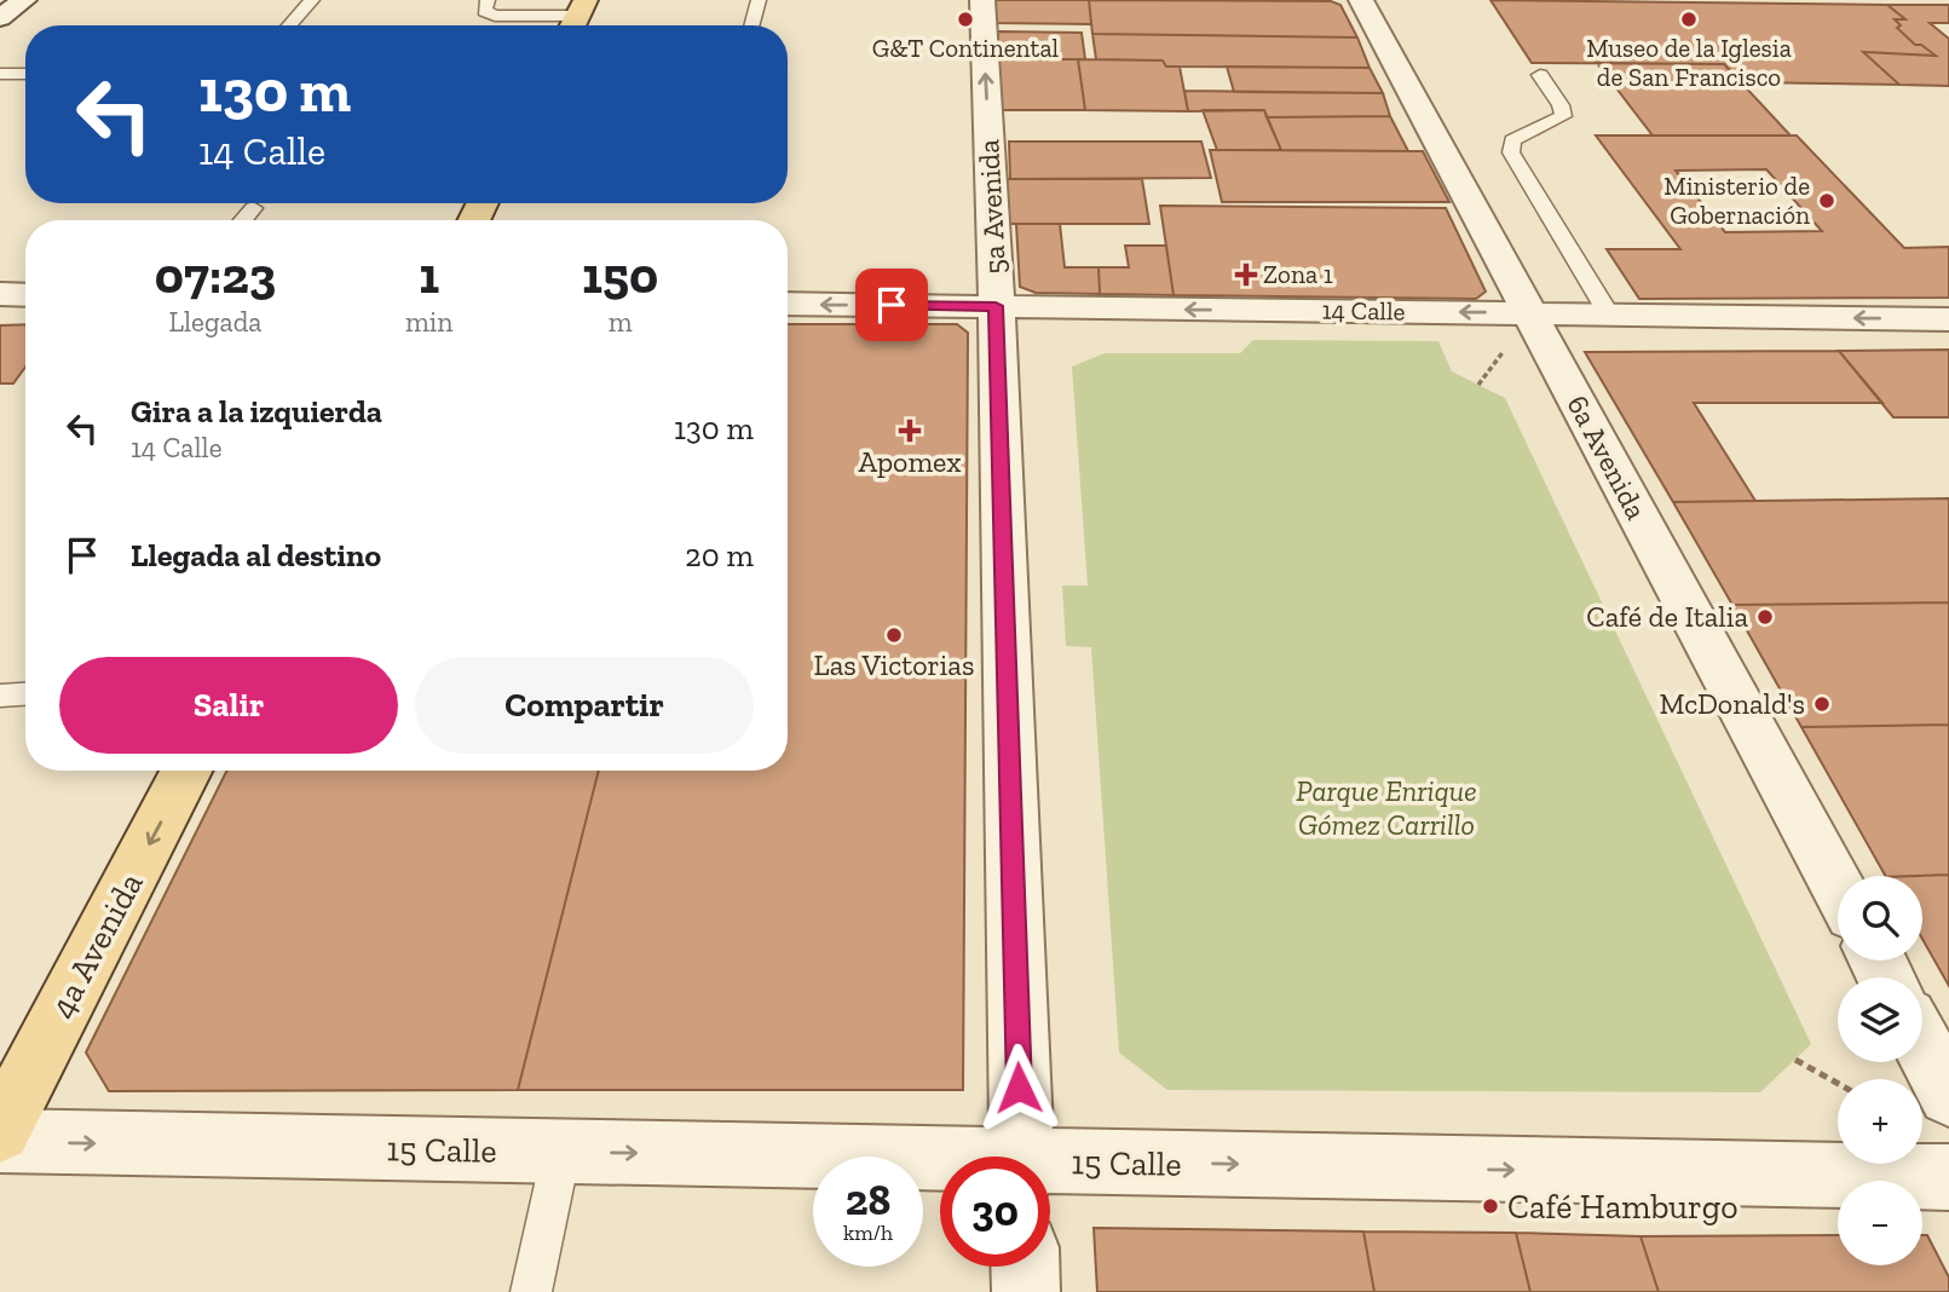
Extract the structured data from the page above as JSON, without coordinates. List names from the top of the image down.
{
  "streets": {
    "main road": ["4a Avenida"],
    "street": [
      "5a Avenida",
      "14 Calle",
      "6a Avenida",
      "15 Calle"
    ]
  },
  "crossings": [
    ["5a Avenida", "14 Calle"],
    ["14 Calle", "6a Avenida"]
  ],
  "one_way": ["14 Calle", "4a Avenida", "15 Calle"],
  "parks": ["Parque Enrique Gómez Carrillo"],
  "places": {
    "other": [
      "G&T Continental",
      "Museo de la Iglesia de San Francisco",
      "Ministerio de Gobernación",
      "Café de Italia",
      "Las Victorias",
      "McDonald's",
      "Café Hamburgo"
    ],
    "health": ["Zona 1", "Apomex"]
  },
  "page": {
    "turn": ["130 m", "14 Calle"],
    "eta": [
      "07:23",
      "Llegada",
      "1",
      "min",
      "150",
      "m"
    ],
    "list": [
      {
        "name": "Gira a la izquierda",
        "note": "14 Calle",
        "value": "130 m"
      },
      {
        "name": "Llegada al destino",
        "value": "20 m"
      }
    ],
    "buttons": ["Salir", "Compartir"],
    "map_buttons": ["+", "−"],
    "speed": "28 km/h",
    "limit": "30"
  }
}
